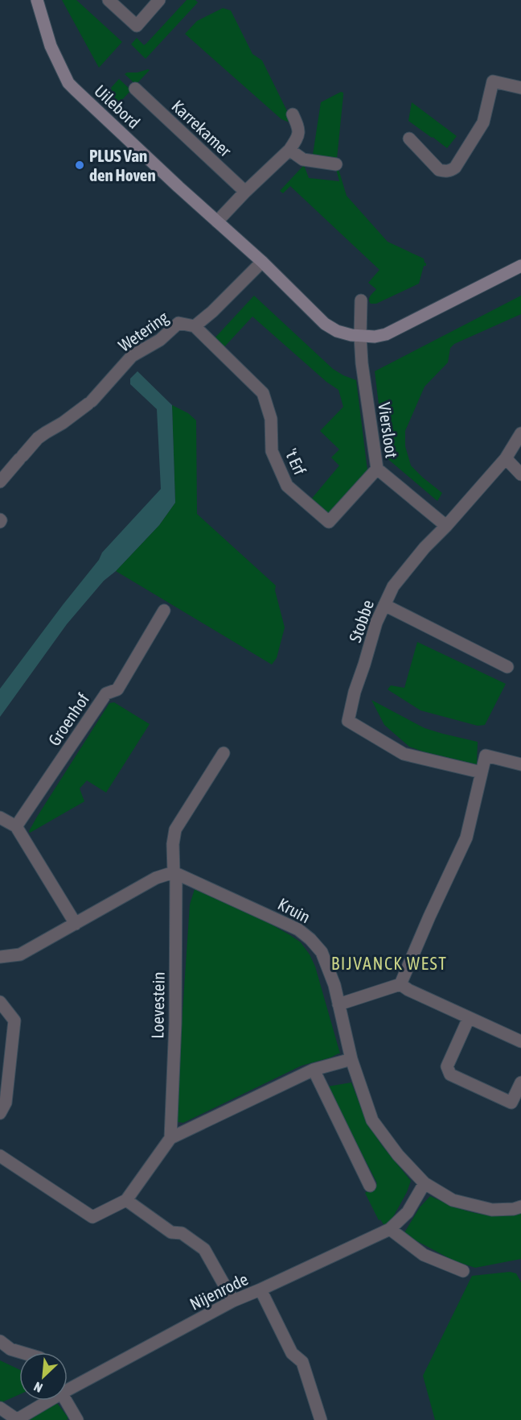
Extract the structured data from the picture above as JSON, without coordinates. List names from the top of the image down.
{
  "streets": {
    "street": [
      "Uilebord",
      "Karrekamer",
      "Wetering",
      "Viersloot",
      "'t Erf",
      "Stobbe",
      "Groenhof",
      "Kruin",
      "Loevestein",
      "Nijenrode"
    ]
  },
  "crossings": [
    ["Wetering", "'t Erf"],
    ["Viersloot", "'t Erf"],
    ["Viersloot", "Stobbe"],
    ["Kruin", "Loevestein"],
    ["Kruin", "Nijenrode"]
  ],
  "districts": ["BIJVANCK WEST"],
  "places": ["PLUS Van den Hoven"],
  "north": "bottom left"
}
